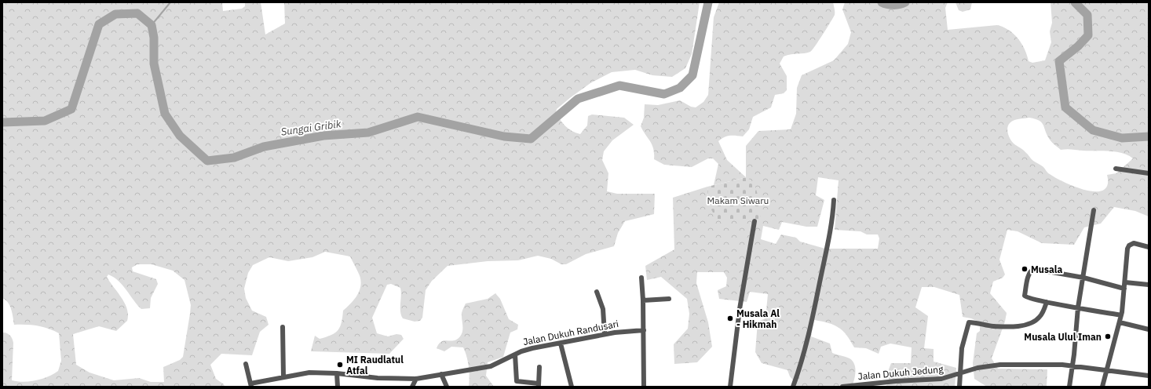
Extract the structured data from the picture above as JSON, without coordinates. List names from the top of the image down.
{
  "streets": {
    "street": ["Jalan Dukuh Randusari", "Jalan Dukuh Jedung"]
  },
  "water": ["Sungai Gribik"],
  "parks": ["Makam Siwaru"],
  "places": [
    "Musala",
    "Musala Al - Hikmah",
    "Musala Ulul Iman",
    "MI Raudlatul Atfal"
  ]
}
